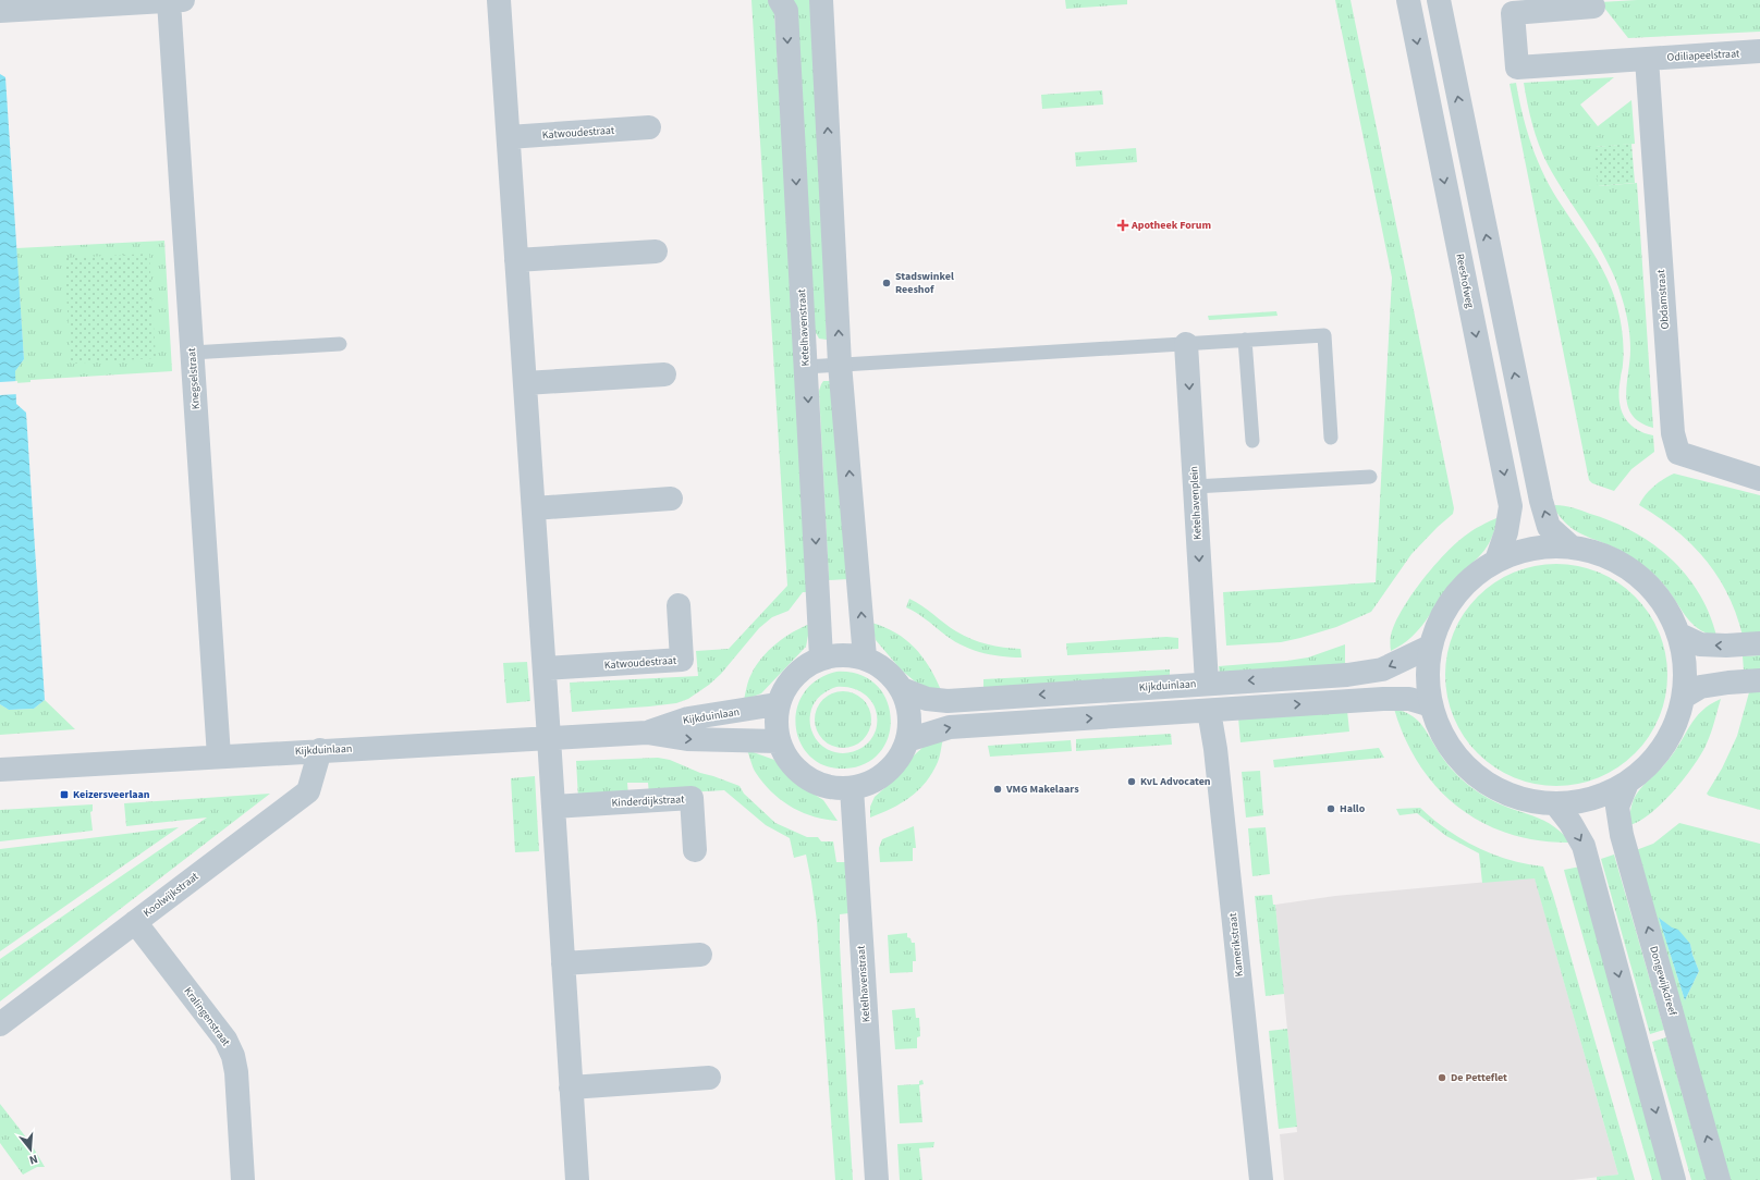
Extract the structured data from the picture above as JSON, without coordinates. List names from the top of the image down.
{
  "streets": {
    "street": [
      "Odiliapeelstraat",
      "Katwoudestraat",
      "Reeshofweg",
      "Obdamstraat",
      "Ketelhavenstraat",
      "Knegselstraat",
      "Ketelhavenplein",
      "Kijkduinlaan",
      "Kinderdijkstraat",
      "Koolwijkstraat",
      "Kamerikstraat",
      "Dongewijkdreef",
      "Kralingenstraat"
    ]
  },
  "crossings": [
    ["Odiliapeelstraat", "Obdamstraat"],
    ["Ketelhavenstraat", "Kijkduinlaan"],
    ["Knegselstraat", "Kijkduinlaan"],
    ["Ketelhavenplein", "Kijkduinlaan"],
    ["Kijkduinlaan", "Koolwijkstraat"],
    ["Koolwijkstraat", "Kralingenstraat"]
  ],
  "one_way": ["Ketelhavenplein"],
  "places": {
    "health": ["Apotheek Forum"],
    "other": [
      "Stadswinkel Reeshof",
      "KvL Advocaten",
      "VMG Makelaars",
      "Hallo",
      "De Petteflet"
    ],
    "transit": ["Keizersveerlaan"]
  },
  "north": "bottom"
}
